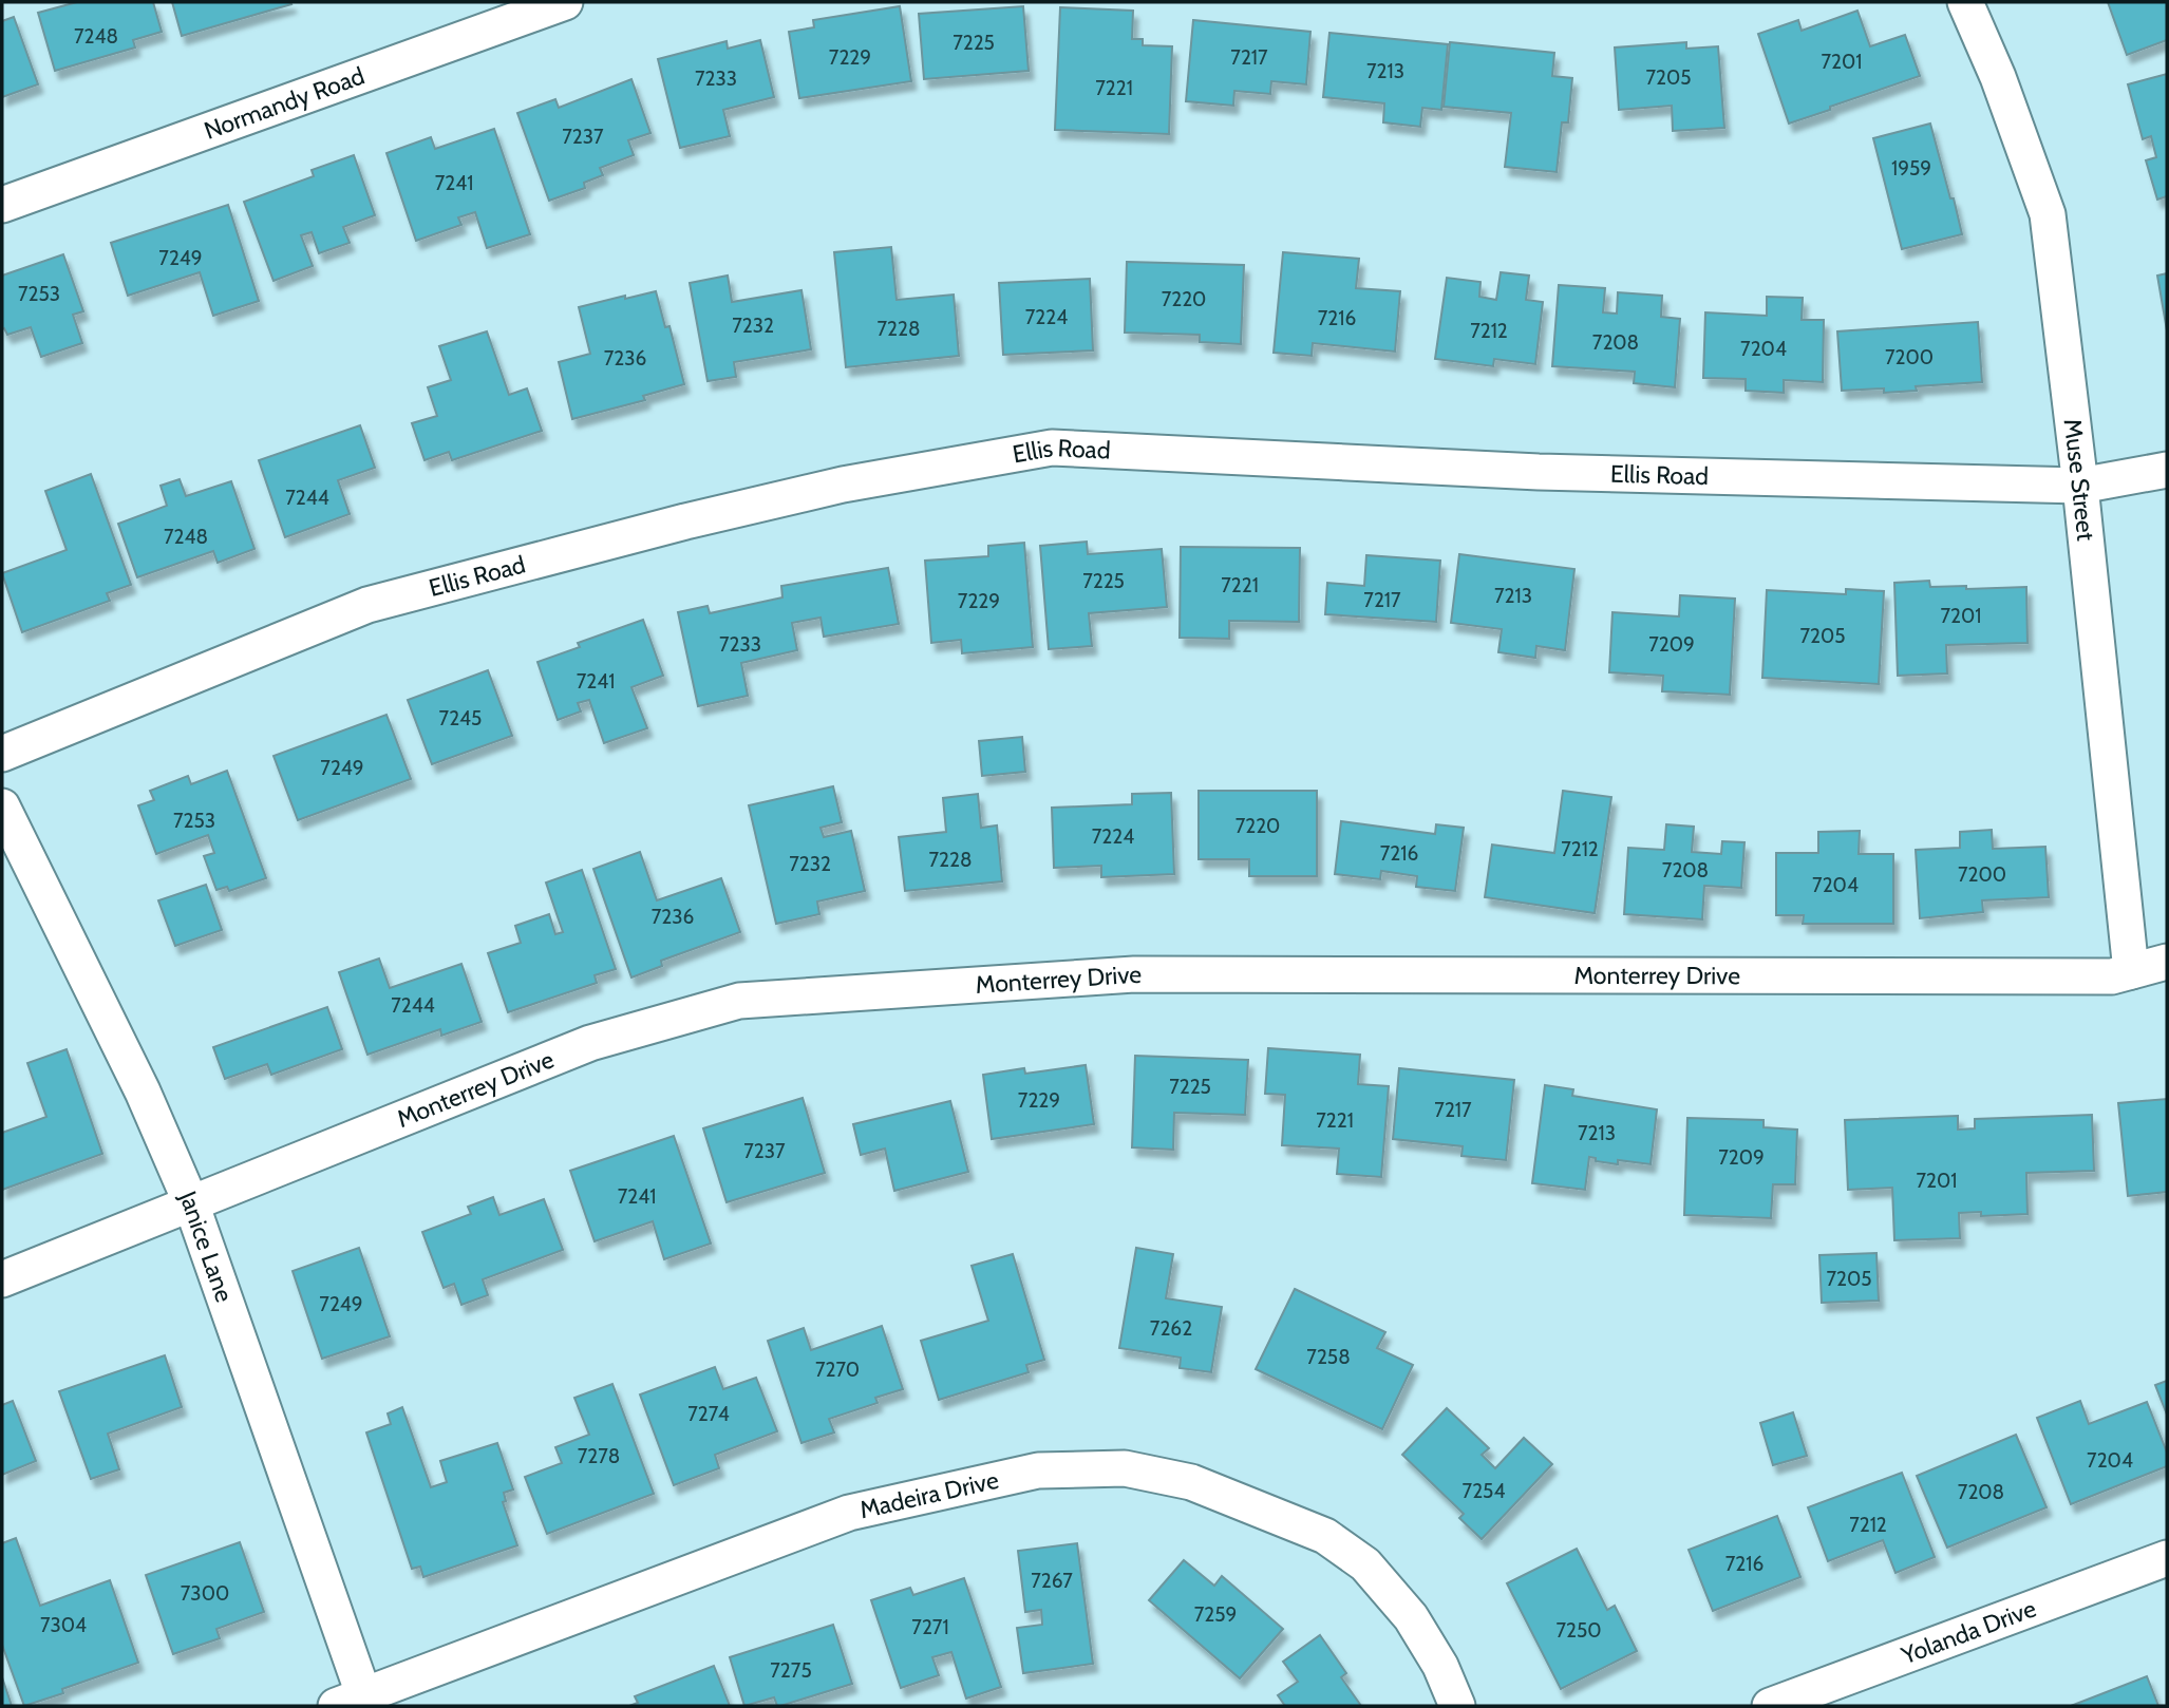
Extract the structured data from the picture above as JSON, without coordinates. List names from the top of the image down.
{
  "streets": {
    "street": [
      "Normandy Road",
      "Ellis Road",
      "Muse Street",
      "Monterrey Drive",
      "Janice Lane",
      "Madeira Drive",
      "Yolanda Drive"
    ]
  },
  "crossings": [
    ["Ellis Road", "Muse Street"],
    ["Muse Street", "Monterrey Drive"],
    ["Monterrey Drive", "Janice Lane"],
    ["Janice Lane", "Madeira Drive"]
  ],
  "house_numbers": [
    "7248",
    "7225",
    "7229",
    "7217",
    "7201",
    "7213",
    "7205",
    "7233",
    "7221",
    "7237",
    "1959",
    "7241",
    "7249",
    "7253",
    "7220",
    "7224",
    "7216",
    "7232",
    "7228",
    "7212",
    "7208",
    "7204",
    "7200",
    "7236",
    "7244",
    "7248",
    "7225",
    "7221",
    "7213",
    "7217",
    "7229",
    "7201",
    "7205",
    "7233",
    "7209",
    "7241",
    "7245",
    "7249",
    "7253",
    "7220",
    "7224",
    "7212",
    "7216",
    "7228",
    "7232",
    "7208",
    "7200",
    "7204",
    "7236",
    "7244",
    "7225",
    "7229",
    "7217",
    "7221",
    "7213",
    "7237",
    "7209",
    "7201",
    "7241",
    "7205",
    "7249",
    "7262",
    "7258",
    "7270",
    "7274",
    "7278",
    "7204",
    "7254",
    "7208",
    "7212",
    "7216",
    "7267",
    "7300",
    "7259",
    "7304",
    "7271",
    "7250",
    "7275"
  ]
}
